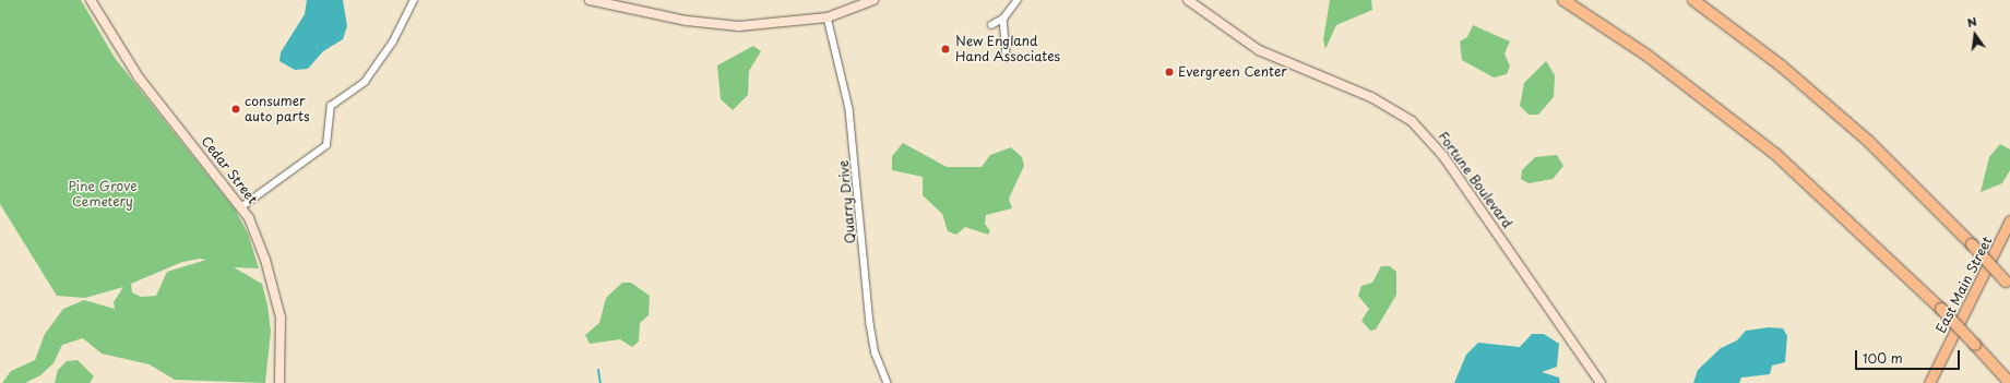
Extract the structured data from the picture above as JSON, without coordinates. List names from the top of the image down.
{
  "streets": {
    "main road": ["Cedar Street", "Fortune Boulevard", "East Main Street"],
    "street": ["Quarry Drive"]
  },
  "parks": ["Pine Grove Cemetery"],
  "places": ["New England Hand Associates", "Evergreen Center", "consumer auto parts"],
  "scale_bar": "100 m",
  "north": "top"
}
